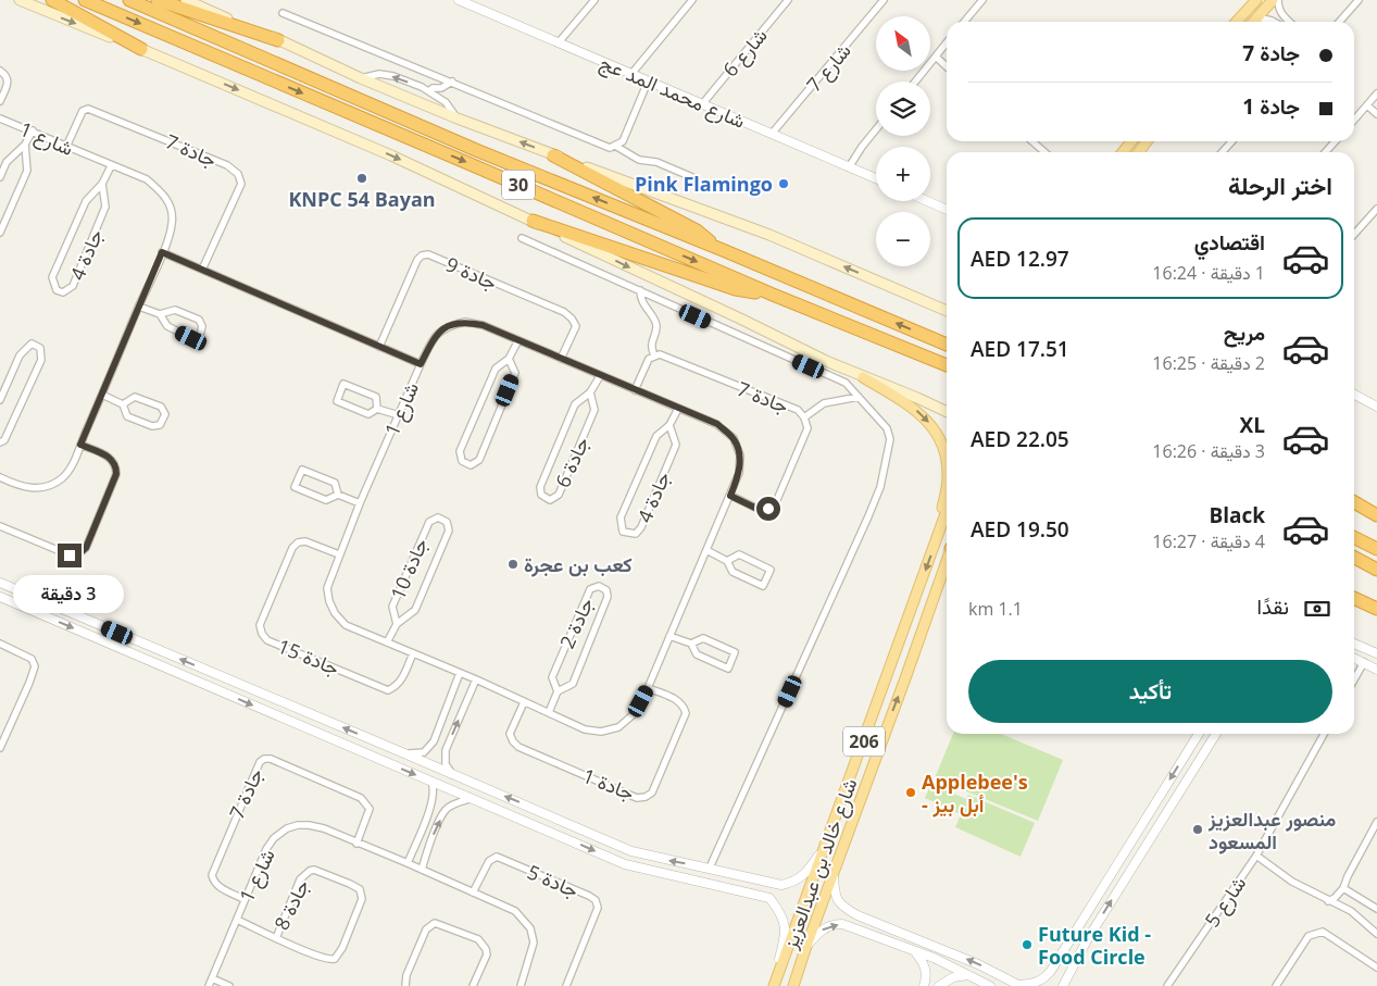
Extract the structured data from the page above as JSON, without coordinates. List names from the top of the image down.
{
  "streets": {
    "highway": ["30"],
    "main road": ["206", "شارع خالد بن عبدالعزيز"],
    "street": [
      "شارع 6",
      "شارع 7",
      "شارع محمد المد عج",
      "شارع 1",
      "جادة 7",
      "جادة 4",
      "جادة 9",
      "جادة 6",
      "جادة 10",
      "جادة 2",
      "جادة 15",
      "جادة 1",
      "جادة 5",
      "شارع 5",
      "جادة 8"
    ]
  },
  "crossings": [
    ["شارع 6", "شارع محمد المد عج"],
    ["شارع 7", "شارع محمد المد عج"],
    ["شارع 1", "جادة 7"],
    ["شارع 1", "جادة 4"],
    ["شارع 1", "جادة 9"],
    ["شارع 1", "جادة 6"],
    ["شارع 1", "جادة 10"],
    ["شارع 1", "جادة 2"],
    ["شارع 1", "جادة 15"],
    ["شارع 1", "جادة 1"],
    ["شارع 1", "جادة 5"],
    ["شارع 1", "جادة 8"]
  ],
  "places": [
    "KNPC 54 Bayan",
    "Pink Flamingo",
    "كعب بن عجرة",
    "Applebee's - أبل بيز",
    "منصور عبدالعزيز المسعود",
    "Future Kid - Food Circle"
  ],
  "north": "top left",
  "page": {
    "map_buttons": ["+", "−"],
    "banner": ["جادة 7", "جادة 1"],
    "heading": "اختر الرحلة",
    "list": [
      {
        "name": "اقتصادي",
        "note": "1 دقيقة · 16:24",
        "value": "AED 12.97"
      },
      {
        "name": "مريح",
        "note": "2 دقيقة · 16:25",
        "value": "AED 17.51"
      },
      {
        "name": "XL",
        "note": "3 دقيقة · 16:26",
        "value": "AED 22.05"
      },
      {
        "name": "Black",
        "note": "4 دقيقة · 16:27",
        "value": "AED 19.50"
      }
    ],
    "bubble": "3 دقيقة",
    "pay": ["نقدًا", "1.1 km"],
    "buttons": "تأكيد"
  }
}
